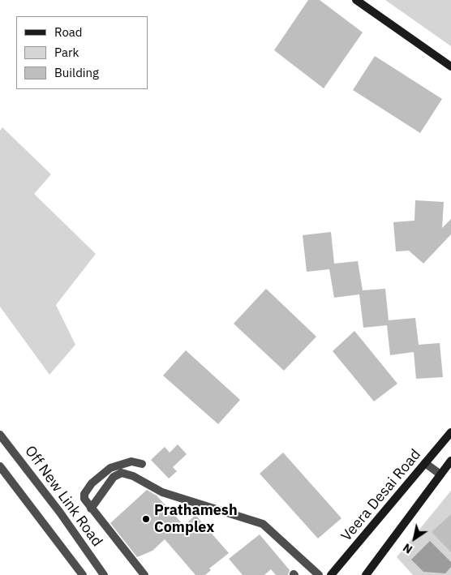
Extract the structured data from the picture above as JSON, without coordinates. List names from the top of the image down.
{
  "streets": {
    "street": ["Veera Desai Road", "Off New Link Road"]
  },
  "places": ["Prathamesh Complex"],
  "legend": ["Road", "Park", "Building"],
  "north": "bottom left"
}
